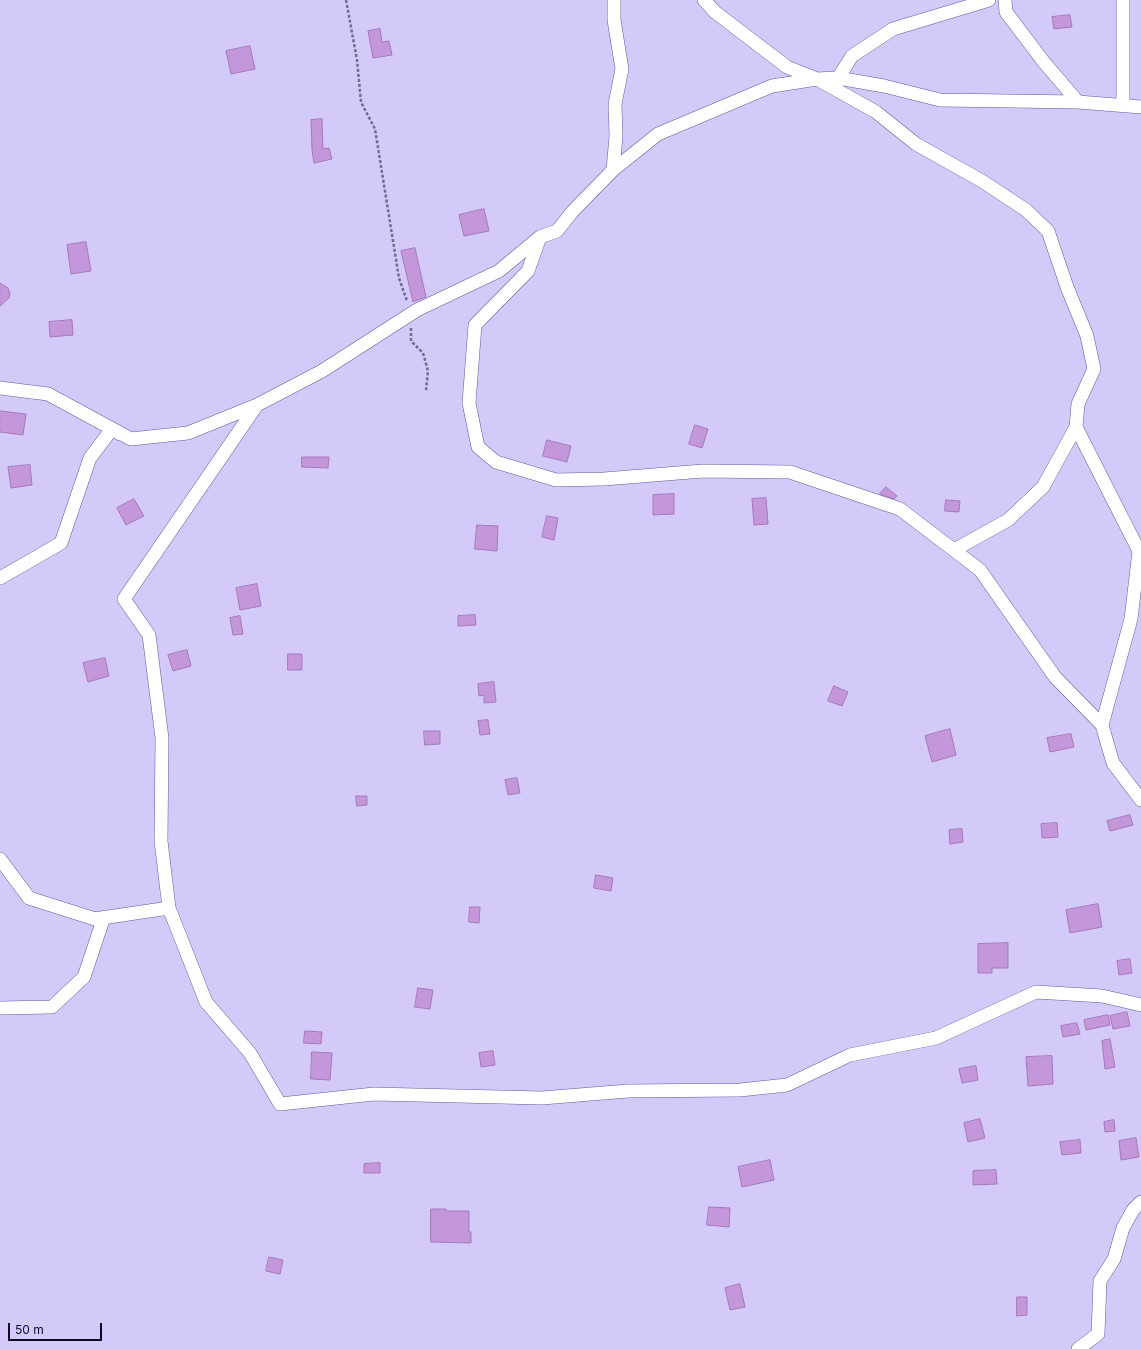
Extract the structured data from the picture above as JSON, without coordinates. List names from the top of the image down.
{
  "scale_bar": "50 m"
}
